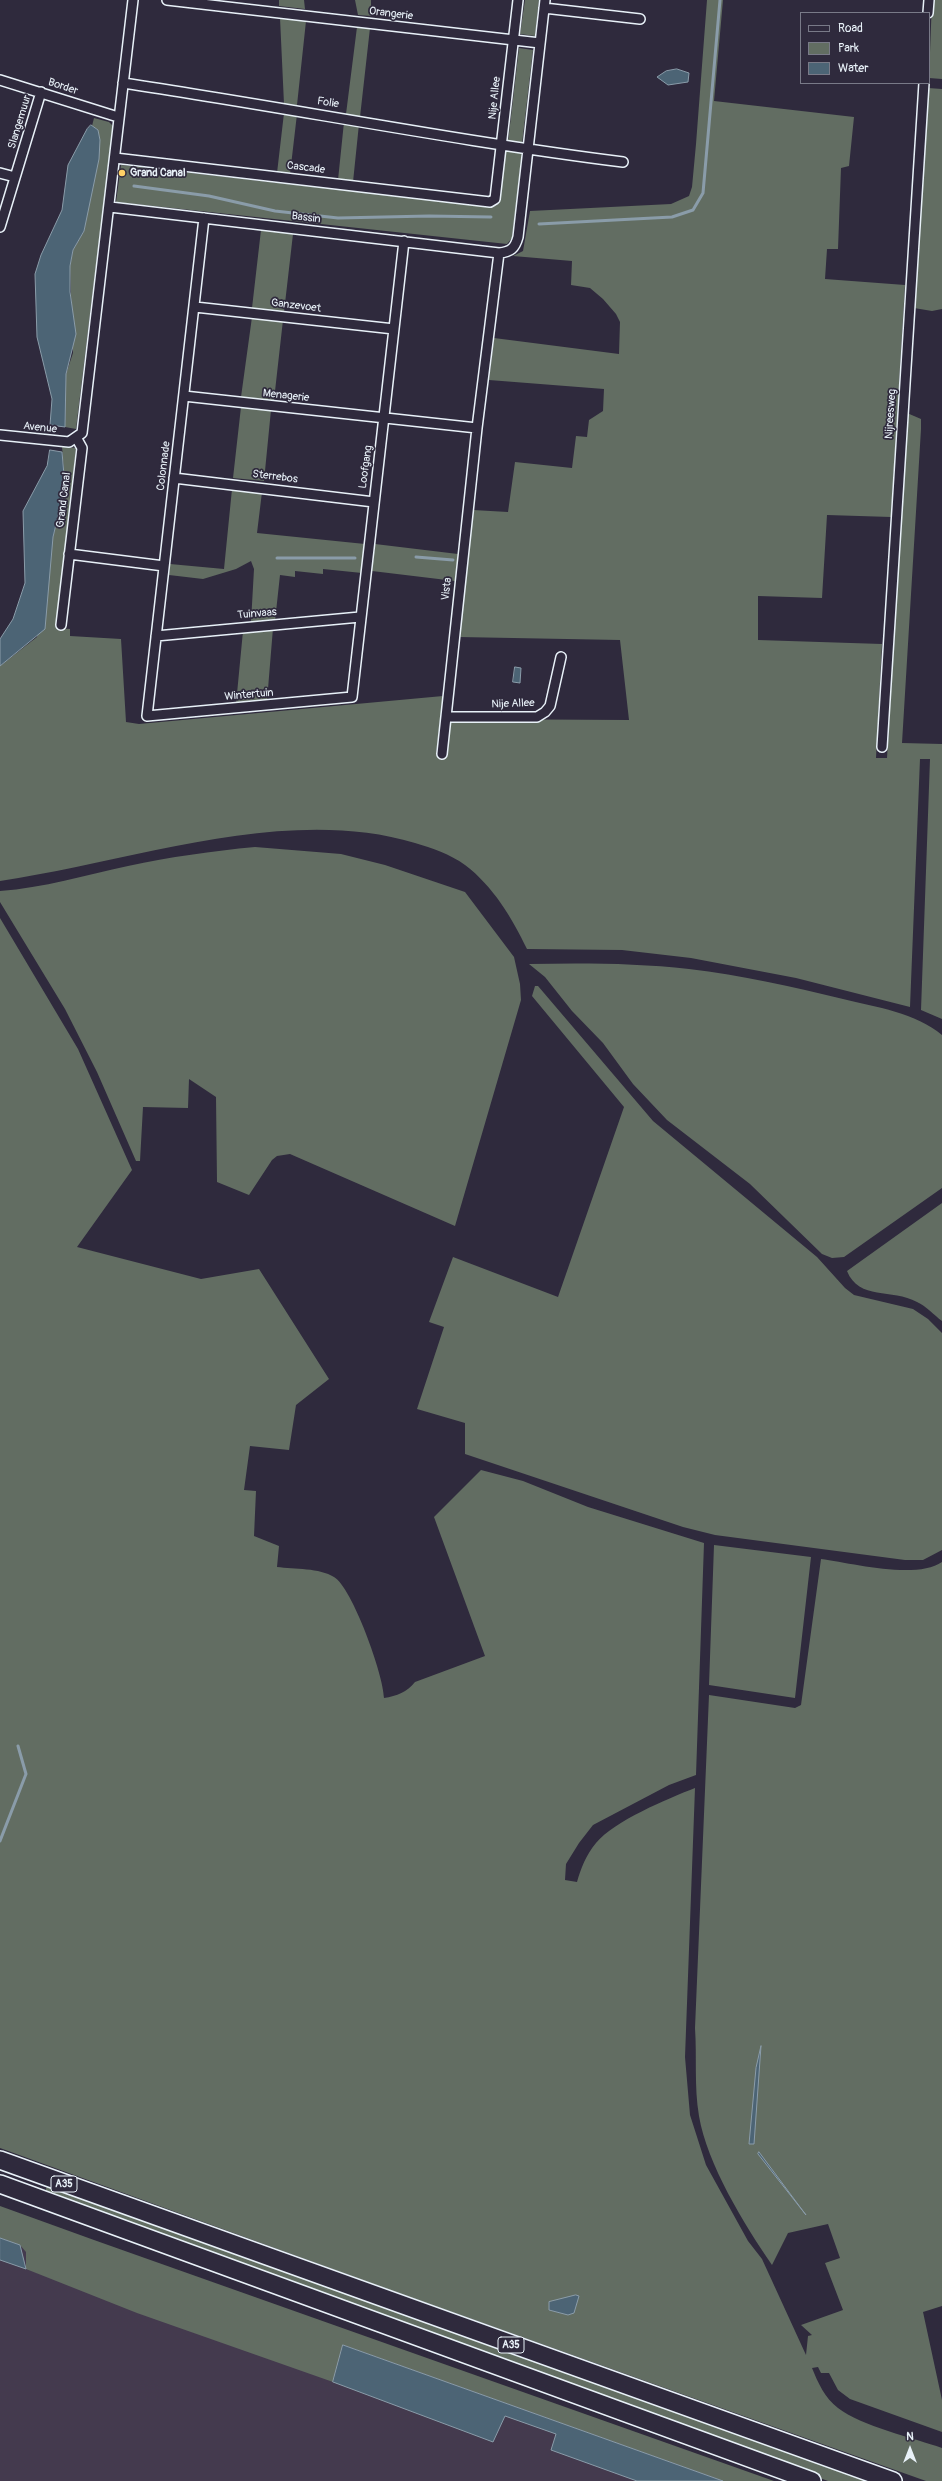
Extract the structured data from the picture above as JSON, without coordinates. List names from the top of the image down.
{
  "streets": {
    "highway": ["A35"],
    "street": [
      "Orangerie",
      "Border",
      "Nije Allee",
      "Folie",
      "Slangemuur",
      "Cascade",
      "Bassin",
      "Ganzevoet",
      "Menagerie",
      "Nijreesweg",
      "Avenue",
      "Colonnade",
      "Loofgang",
      "Sterrebos",
      "Grand Canal",
      "Vista",
      "Tuinvaas",
      "Wintertuin"
    ]
  },
  "crossings": [
    ["Orangerie", "Nije Allee"],
    ["Border", "Slangemuur"],
    ["Nije Allee", "Folie"],
    ["Nije Allee", "Cascade"],
    ["Nije Allee", "Vista"],
    ["Bassin", "Colonnade"],
    ["Bassin", "Loofgang"],
    ["Bassin", "Vista"],
    ["Ganzevoet", "Colonnade"],
    ["Ganzevoet", "Loofgang"],
    ["Menagerie", "Colonnade"],
    ["Menagerie", "Loofgang"],
    ["Avenue", "Grand Canal"],
    ["Colonnade", "Sterrebos"],
    ["Colonnade", "Tuinvaas"],
    ["Colonnade", "Wintertuin"],
    ["Loofgang", "Sterrebos"],
    ["Loofgang", "Tuinvaas"],
    ["Loofgang", "Wintertuin"]
  ],
  "places": ["Grand Canal"],
  "legend": ["Road", "Park", "Water"],
  "north": "top"
}
